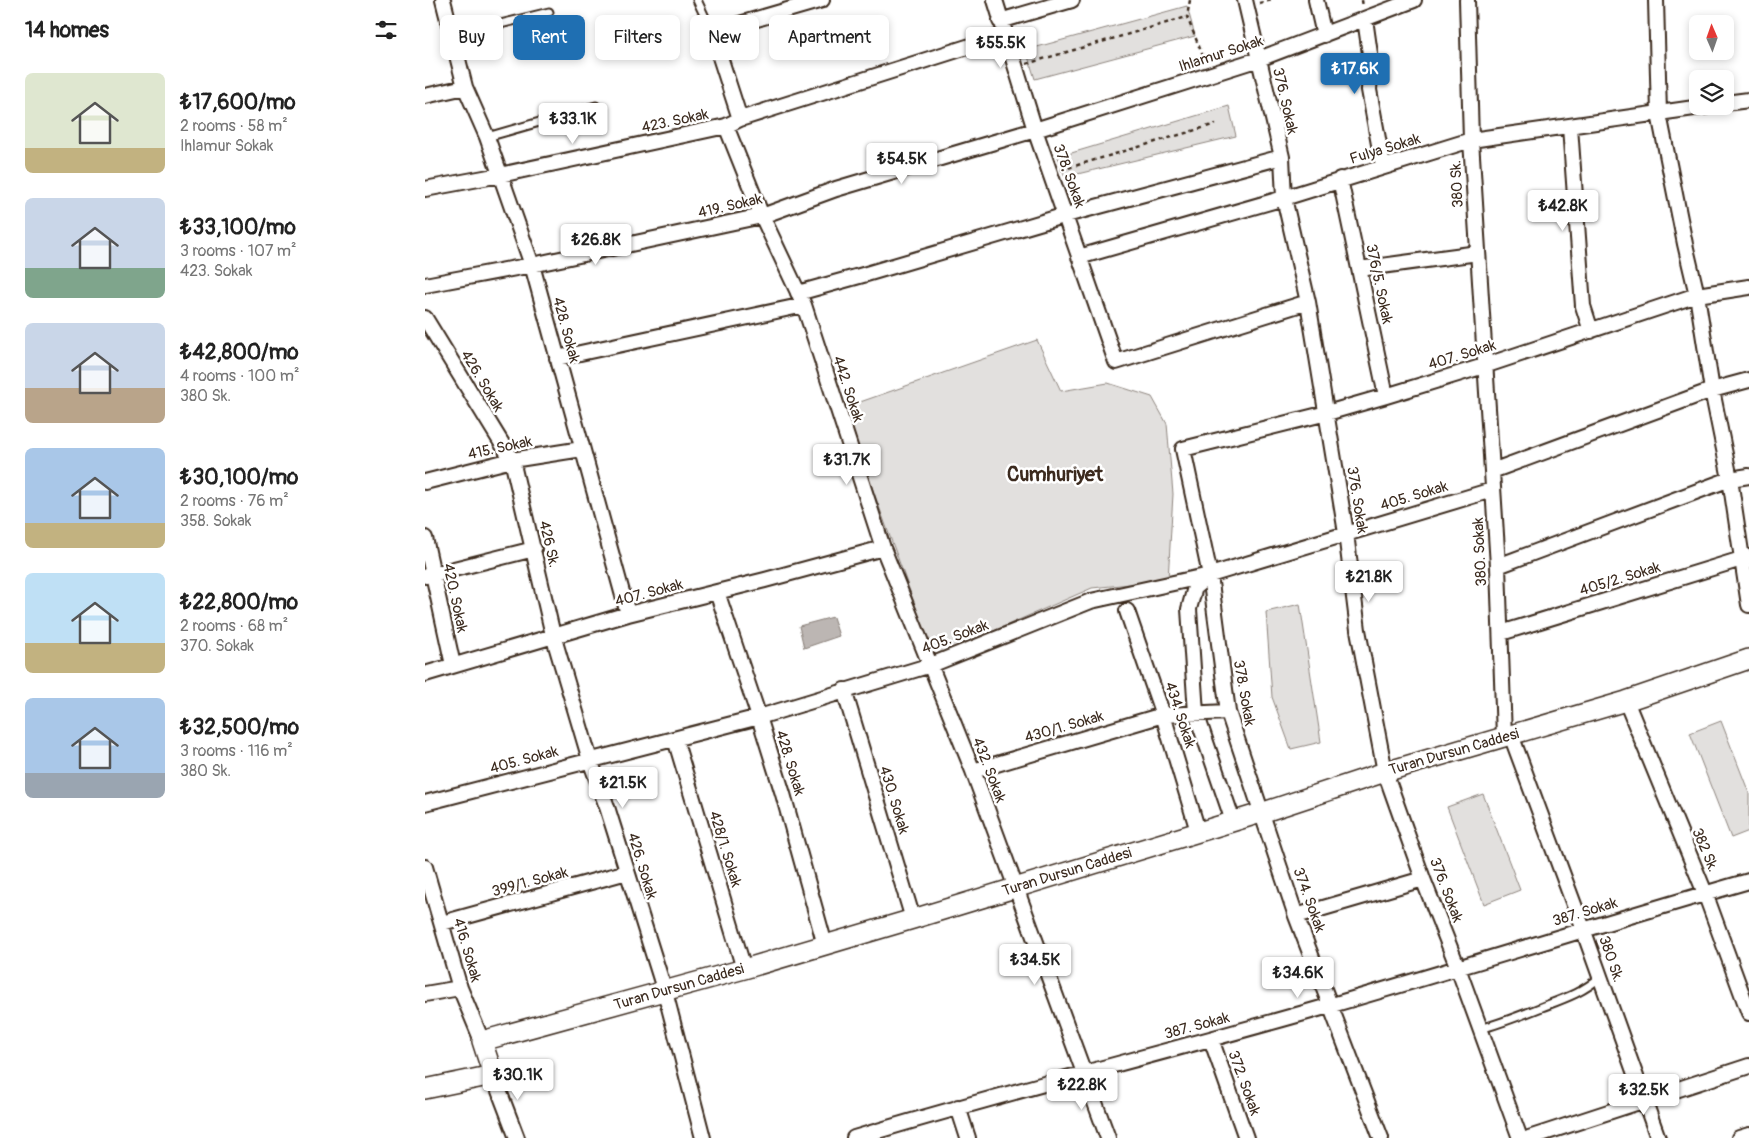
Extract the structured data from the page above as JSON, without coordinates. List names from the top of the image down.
{
  "streets": {
    "street": [
      "Ihlamur Sokak",
      "376. Sokak",
      "423. Sokak",
      "Fulya Sokak",
      "378. Sokak",
      "380 Sk.",
      "419. Sokak",
      "376/5. Sokak",
      "428. Sokak",
      "407. Sokak",
      "426. Sokak",
      "442. Sokak",
      "415. Sokak",
      "405. Sokak",
      "426 Sk.",
      "380. Sokak",
      "405/2. Sokak",
      "420. Sokak",
      "434. Sokak",
      "430/1. Sokak",
      "Turan Dursun Caddesi",
      "432. Sokak",
      "430. Sokak",
      "428/1. Sokak",
      "382 Sk.",
      "399/1. Sokak",
      "374. Sokak",
      "387. Sokak",
      "416. Sokak",
      "372. Sokak"
    ]
  },
  "crossings": [
    ["Ihlamur Sokak", "376. Sokak"],
    ["Ihlamur Sokak", "378. Sokak"],
    ["Ihlamur Sokak", "419. Sokak"],
    ["376. Sokak", "Fulya Sokak"],
    ["376. Sokak", "378. Sokak"],
    ["376. Sokak", "407. Sokak"],
    ["376. Sokak", "405. Sokak"],
    ["376. Sokak", "Turan Dursun Caddesi"],
    ["376. Sokak", "387. Sokak"],
    ["423. Sokak", "378. Sokak"],
    ["423. Sokak", "428. Sokak"],
    ["423. Sokak", "442. Sokak"],
    ["Fulya Sokak", "378. Sokak"],
    ["Fulya Sokak", "380 Sk."],
    ["Fulya Sokak", "376/5. Sokak"],
    ["378. Sokak", "419. Sokak"],
    ["378. Sokak", "407. Sokak"],
    ["378. Sokak", "405. Sokak"],
    ["378. Sokak", "430/1. Sokak"],
    ["378. Sokak", "Turan Dursun Caddesi"],
    ["378. Sokak", "374. Sokak"],
    ["380 Sk.", "407. Sokak"],
    ["380 Sk.", "380. Sokak"],
    ["380 Sk.", "Turan Dursun Caddesi"],
    ["380 Sk.", "387. Sokak"],
    ["419. Sokak", "428. Sokak"],
    ["419. Sokak", "442. Sokak"],
    ["376/5. Sokak", "407. Sokak"],
    ["428. Sokak", "407. Sokak"],
    ["428. Sokak", "415. Sokak"],
    ["428. Sokak", "405. Sokak"],
    ["428. Sokak", "Turan Dursun Caddesi"],
    ["407. Sokak", "426. Sokak"],
    ["407. Sokak", "442. Sokak"],
    ["407. Sokak", "426 Sk."],
    ["407. Sokak", "380. Sokak"],
    ["407. Sokak", "420. Sokak"],
    ["426. Sokak", "415. Sokak"],
    ["426. Sokak", "405. Sokak"],
    ["426. Sokak", "426 Sk."],
    ["426. Sokak", "Turan Dursun Caddesi"],
    ["426. Sokak", "399/1. Sokak"],
    ["442. Sokak", "405. Sokak"],
    ["442. Sokak", "432. Sokak"],
    ["415. Sokak", "426 Sk."],
    ["405. Sokak", "380. Sokak"],
    ["405. Sokak", "432. Sokak"],
    ["405. Sokak", "430. Sokak"],
    ["405. Sokak", "428/1. Sokak"],
    ["380. Sokak", "405/2. Sokak"],
    ["380. Sokak", "Turan Dursun Caddesi"],
    ["434. Sokak", "430/1. Sokak"],
    ["434. Sokak", "Turan Dursun Caddesi"],
    ["430/1. Sokak", "432. Sokak"],
    ["Turan Dursun Caddesi", "432. Sokak"],
    ["Turan Dursun Caddesi", "430. Sokak"],
    ["Turan Dursun Caddesi", "428/1. Sokak"],
    ["Turan Dursun Caddesi", "382 Sk."],
    ["Turan Dursun Caddesi", "374. Sokak"],
    ["Turan Dursun Caddesi", "416. Sokak"],
    ["432. Sokak", "387. Sokak"],
    ["382 Sk.", "387. Sokak"],
    ["399/1. Sokak", "416. Sokak"],
    ["374. Sokak", "387. Sokak"],
    ["387. Sokak", "372. Sokak"]
  ],
  "districts": ["Cumhuriyet"],
  "north": "top",
  "page": {
    "heading": "14 homes",
    "chip": [
      "Buy",
      "Rent",
      "Filters",
      "New",
      "Apartment"
    ],
    "price": [
      "₺55.5K",
      "₺17.6K",
      "₺33.1K",
      "₺54.5K",
      "₺42.8K",
      "₺26.8K",
      "₺31.7K",
      "₺21.8K",
      "₺21.5K",
      "₺34.5K",
      "₺34.6K",
      "₺30.1K",
      "₺22.8K",
      "₺32.5K"
    ],
    "list": [
      {
        "name": "₺17,600/mo",
        "note": "2 rooms · 58 m² · Ihlamur Sokak"
      },
      {
        "name": "₺33,100/mo",
        "note": "3 rooms · 107 m² · 423. Sokak"
      },
      {
        "name": "₺42,800/mo",
        "note": "4 rooms · 100 m² · 380 Sk."
      },
      {
        "name": "₺30,100/mo",
        "note": "2 rooms · 76 m² · 358. Sokak"
      },
      {
        "name": "₺22,800/mo",
        "note": "2 rooms · 68 m² · 370. Sokak"
      },
      {
        "name": "₺32,500/mo",
        "note": "3 rooms · 116 m² · 380 Sk."
      }
    ]
  }
}
